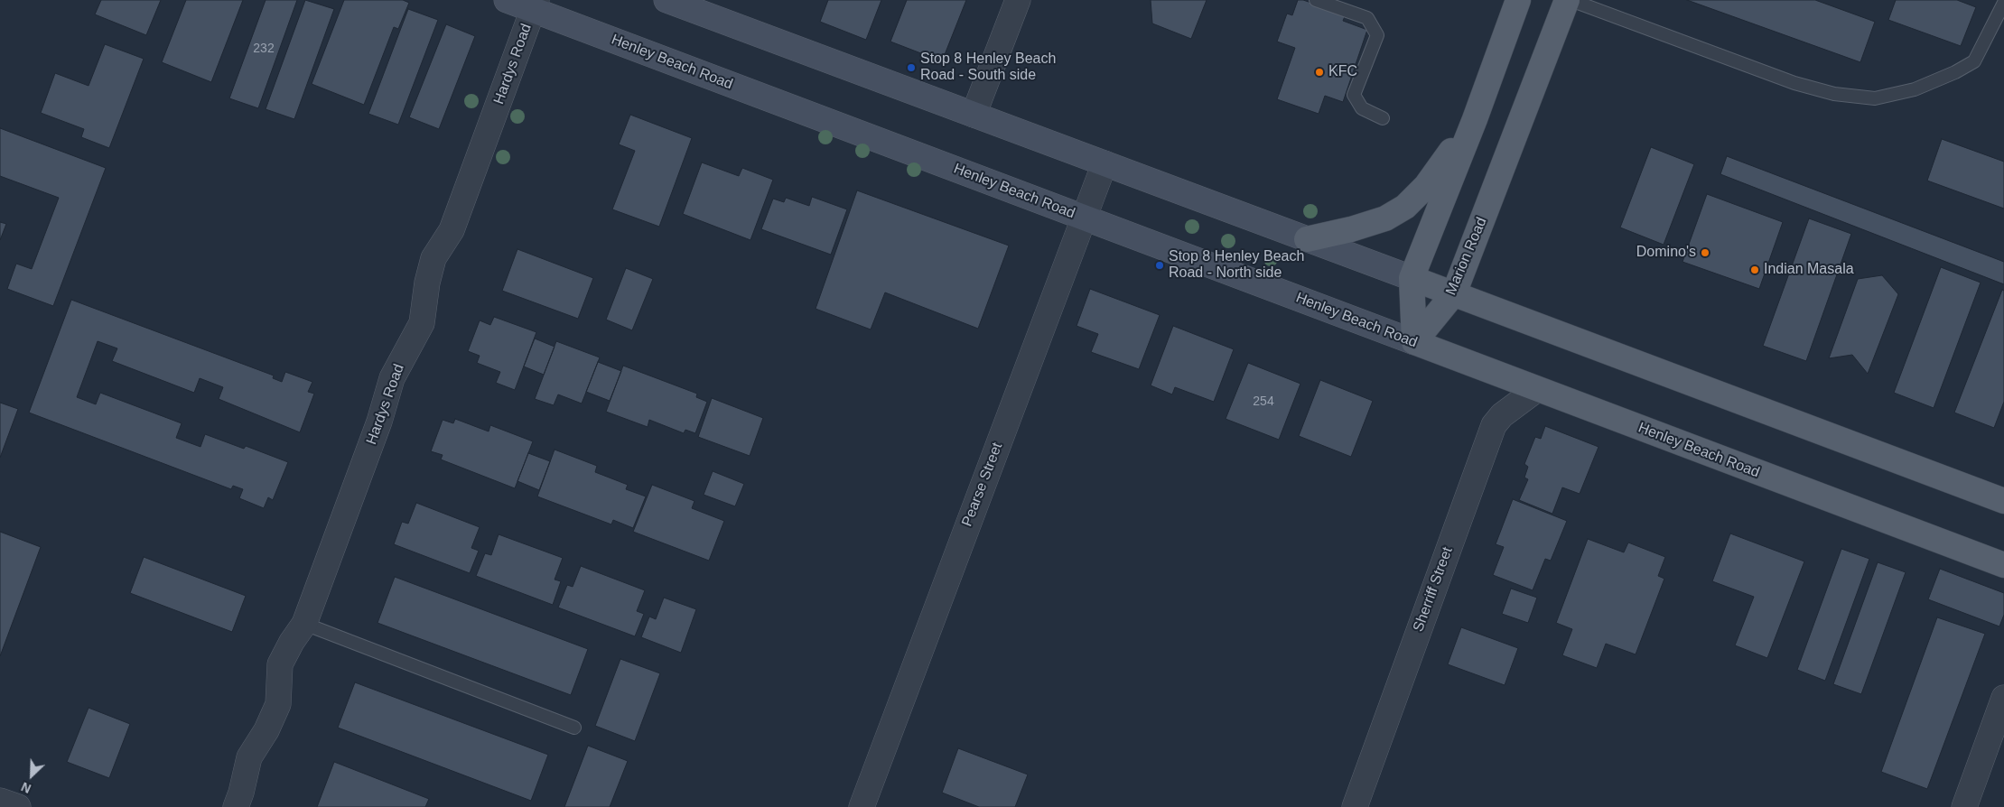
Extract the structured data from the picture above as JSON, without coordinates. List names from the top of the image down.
{
  "streets": {
    "main road": ["Henley Beach Road", "Marion Road"],
    "street": ["Hardys Road", "Pearse Street", "Sherriff Street"]
  },
  "crossings": [
    ["Henley Beach Road", "Hardys Road"],
    ["Henley Beach Road", "Marion Road"],
    ["Henley Beach Road", "Pearse Street"],
    ["Henley Beach Road", "Sherriff Street"]
  ],
  "places": [
    "Stop 8 Henley Beach Road - South side",
    "KFC",
    "Domino's",
    "Stop 8 Henley Beach Road - North side",
    "Indian Masala"
  ],
  "house_numbers": ["232", "254"],
  "north": "bottom left"
}
